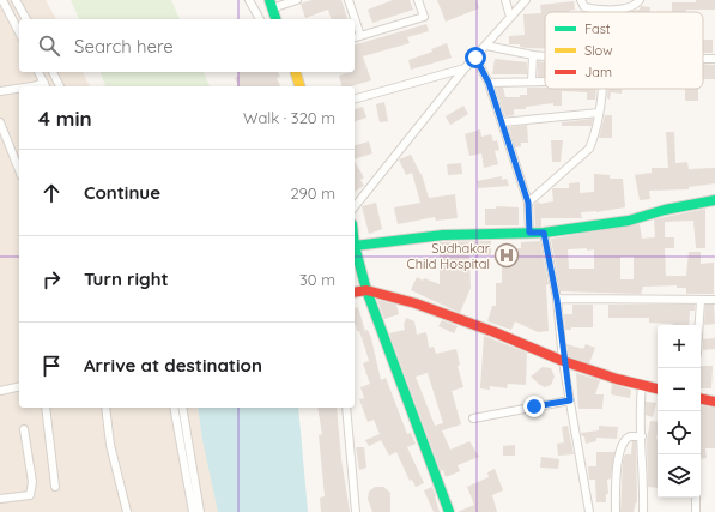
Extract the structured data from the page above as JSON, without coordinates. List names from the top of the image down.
{
  "places": {
    "hospital": ["Sudhakar Child Hospital"]
  },
  "legend": ["Fast", "Slow", "Jam"],
  "page": {
    "search": "Search here",
    "heading": ["4 min", "Walk · 320 m"],
    "list": [
      ["Continue", "290 m"],
      ["Turn right", "30 m"],
      "Arrive at destination"
    ],
    "map_buttons": ["+", "−"]
  }
}
